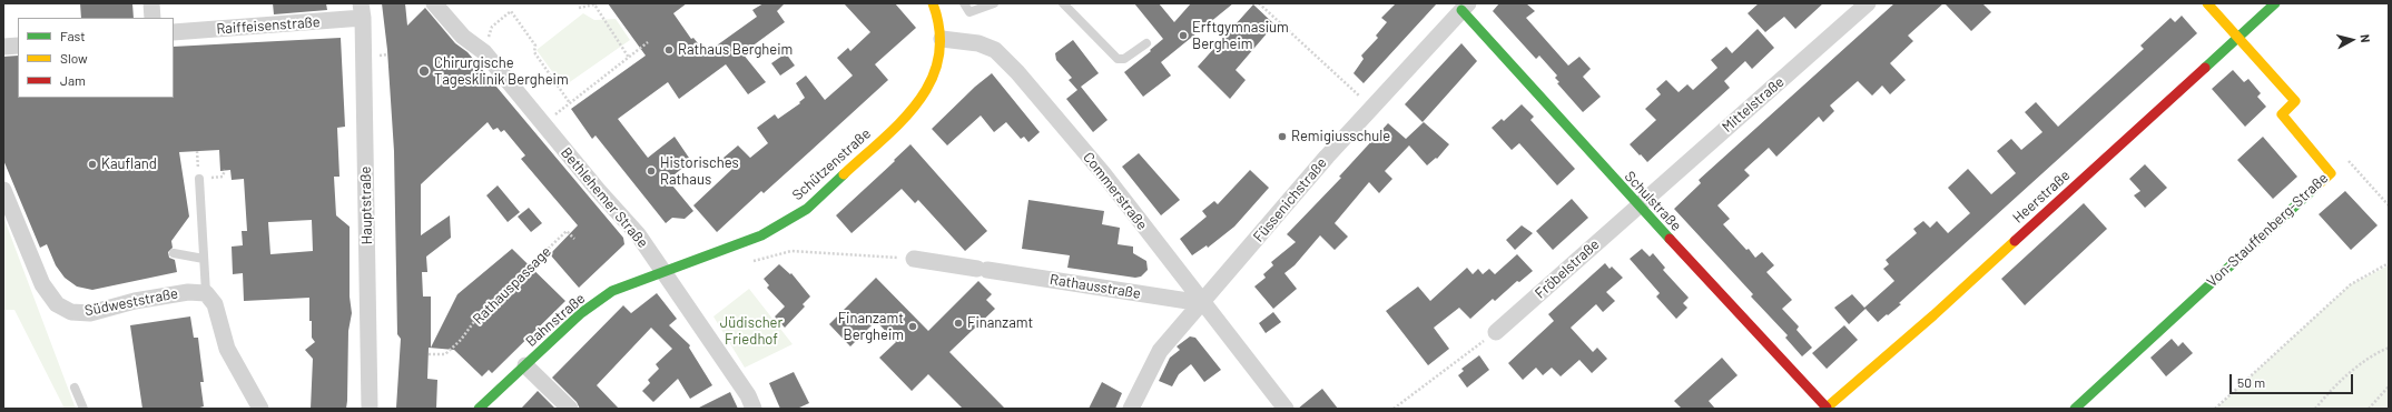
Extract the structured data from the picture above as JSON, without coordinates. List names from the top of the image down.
{
  "streets": {
    "street": [
      "Raiffeisenstraße",
      "Mittelstraße",
      "Schützenstraße",
      "Commerstraße",
      "Heerstraße",
      "Bethlehemer Straße",
      "Füssenichstraße",
      "Schulstraße",
      "Hauptstraße",
      "Von-Stauffenberg-Straße",
      "Fröbelstraße",
      "Rathausstraße",
      "Südweststraße",
      "Bahnstraße"
    ],
    "path": ["Rathauspassage"]
  },
  "crossings": [
    ["Raiffeisenstraße", "Hauptstraße"],
    ["Mittelstraße", "Schulstraße"],
    ["Mittelstraße", "Fröbelstraße"],
    ["Schützenstraße", "Commerstraße"],
    ["Schützenstraße", "Bethlehemer Straße"],
    ["Schützenstraße", "Bahnstraße"],
    ["Commerstraße", "Füssenichstraße"],
    ["Commerstraße", "Rathausstraße"],
    ["Heerstraße", "Schulstraße"],
    ["Heerstraße", "Von-Stauffenberg-Straße"],
    ["Bethlehemer Straße", "Bahnstraße"],
    ["Füssenichstraße", "Schulstraße"],
    ["Füssenichstraße", "Rathausstraße"],
    ["Schulstraße", "Fröbelstraße"]
  ],
  "parks": ["Jüdischer Friedhof"],
  "places": [
    "Erftgymnasium Bergheim",
    "Rathaus Bergheim",
    "Chirurgische Tagesklinik Bergheim",
    "Remigiusschule",
    "Kaufland",
    "Historisches Rathaus",
    "Finanzamt",
    "Finanzamt Bergheim"
  ],
  "legend": ["Fast", "Slow", "Jam"],
  "scale_bar": "50 m",
  "north": "right"
}
